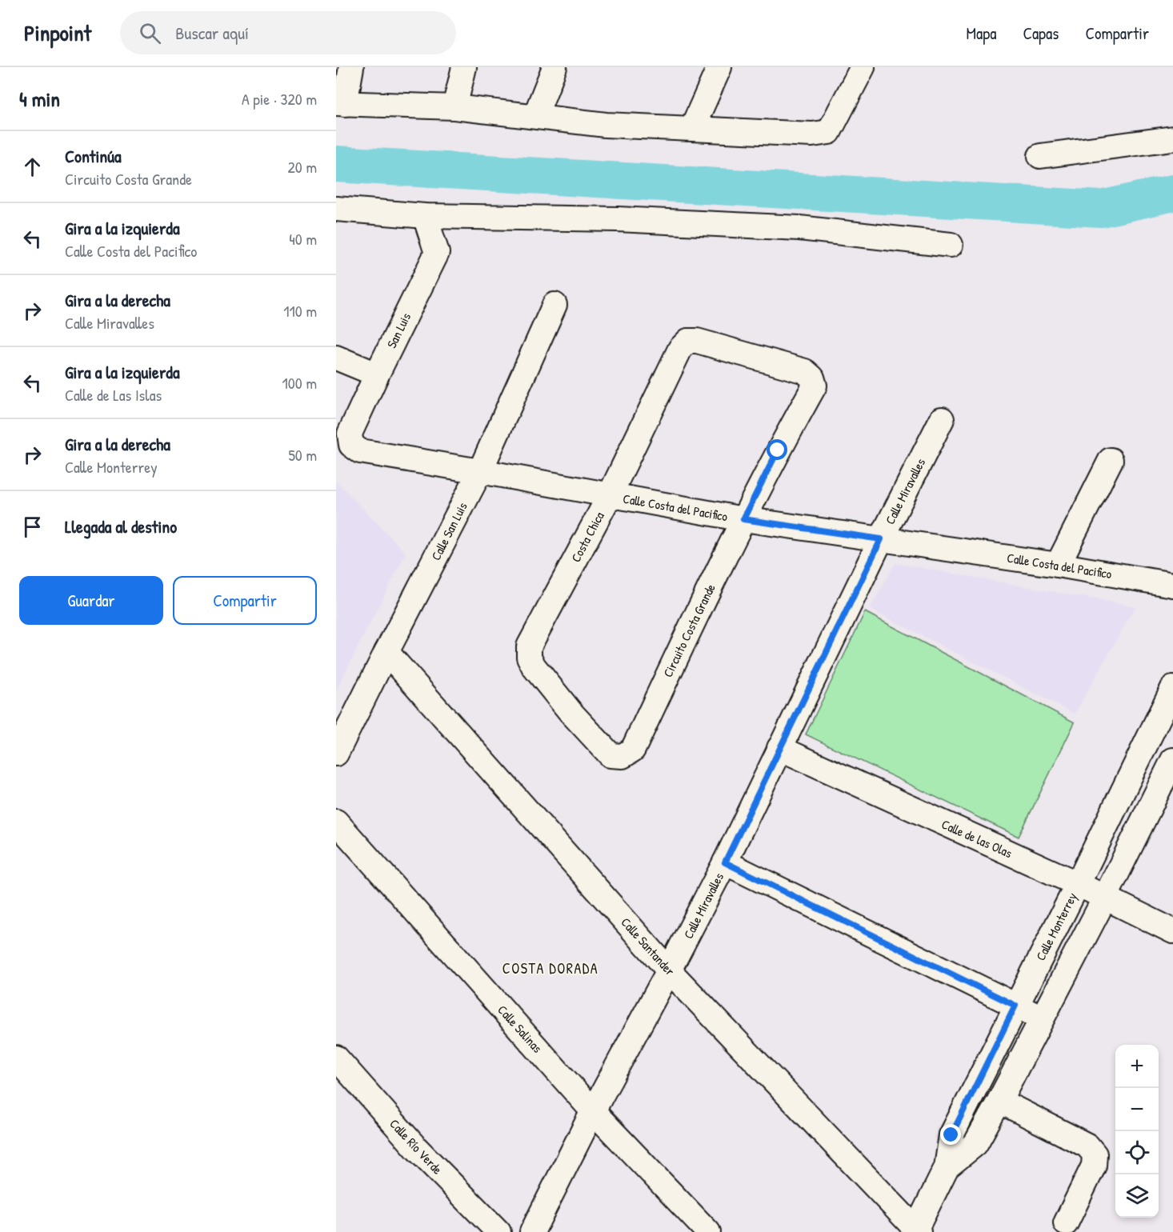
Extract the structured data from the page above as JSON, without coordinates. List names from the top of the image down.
{
  "streets": {
    "street": [
      "San Luis",
      "Calle Miravalles",
      "Calle Costa del Pacifico",
      "Calle San Luis",
      "Costa Chica",
      "Circuito Costa Grande",
      "Calle de las Olas",
      "Calle Monterrey",
      "Calle Santander",
      "Calle Salinas",
      "Calle Río Verde"
    ]
  },
  "crossings": [
    ["San Luis", "Calle Costa del Pacifico"],
    ["Calle Miravalles", "Calle Costa del Pacifico"],
    ["Calle Miravalles", "Calle de las Olas"],
    ["Calle Miravalles", "Calle Santander"],
    ["Calle Miravalles", "Calle Salinas"],
    ["Calle Costa del Pacifico", "Calle San Luis"],
    ["Calle Costa del Pacifico", "Costa Chica"],
    ["Calle Costa del Pacifico", "Circuito Costa Grande"],
    ["Calle San Luis", "Calle Santander"],
    ["Costa Chica", "Circuito Costa Grande"],
    ["Calle de las Olas", "Calle Monterrey"],
    ["Calle Monterrey", "Calle Santander"]
  ],
  "districts": ["COSTA DORADA"],
  "page": {
    "header": "Pinpoint",
    "search": "Buscar aquí",
    "nav": ["Mapa", "Capas", "Compartir"],
    "heading": ["4 min", "A pie · 320 m"],
    "list": [
      ["Continúa", "Circuito Costa Grande", "20 m"],
      ["Gira a la izquierda", "Calle Costa del Pacifico", "40 m"],
      ["Gira a la derecha", "Calle Miravalles", "110 m"],
      ["Gira a la izquierda", "Calle de Las Islas", "100 m"],
      ["Gira a la derecha", "Calle Monterrey", "50 m"],
      "Llegada al destino"
    ],
    "buttons": ["Guardar", "Compartir"],
    "map_buttons": ["+", "−"]
  }
}
